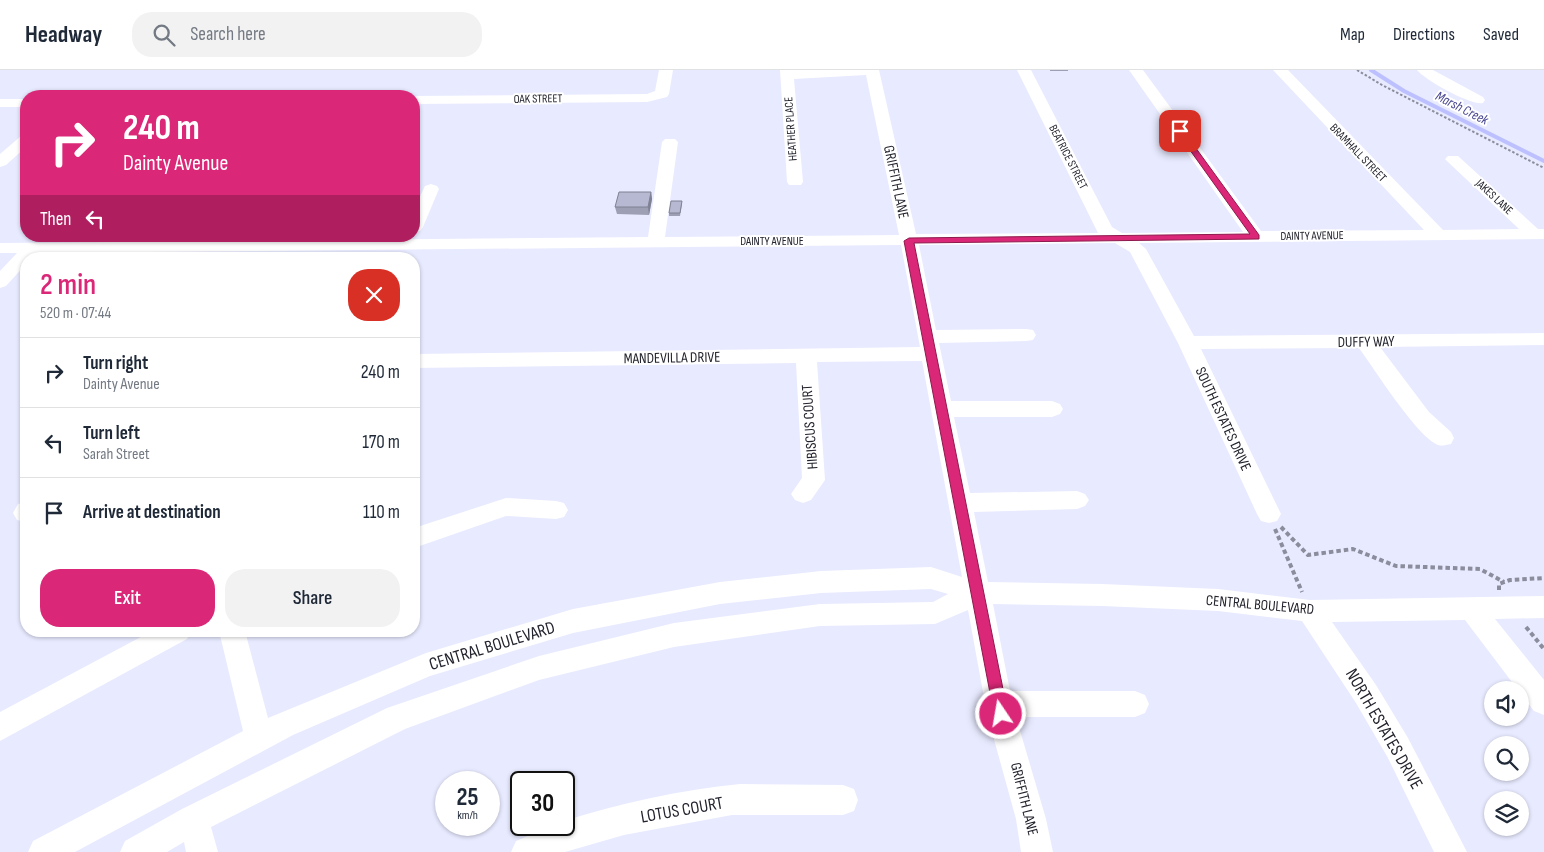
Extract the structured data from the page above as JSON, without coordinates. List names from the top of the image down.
{
  "streets": {
    "street": [
      "OAK STREET",
      "HEATHER PLACE",
      "BRAMHALL STREET",
      "BEATRICE STREET",
      "GRIFFITH LANE",
      "JAKES LANE",
      "DAINTY AVENUE",
      "DUFFY WAY",
      "MANDEVILLA DRIVE",
      "SOUTH ESTATES DRIVE",
      "HIBISCUS COURT",
      "CENTRAL BOULEVARD",
      "NORTH ESTATES DRIVE",
      "LOTUS COURT"
    ]
  },
  "crossings": [
    ["HEATHER PLACE", "GRIFFITH LANE"],
    ["BRAMHALL STREET", "DAINTY AVENUE"],
    ["BEATRICE STREET", "DAINTY AVENUE"],
    ["BEATRICE STREET", "SOUTH ESTATES DRIVE"],
    ["GRIFFITH LANE", "DAINTY AVENUE"],
    ["GRIFFITH LANE", "MANDEVILLA DRIVE"],
    ["GRIFFITH LANE", "CENTRAL BOULEVARD"],
    ["JAKES LANE", "DAINTY AVENUE"],
    ["DAINTY AVENUE", "SOUTH ESTATES DRIVE"],
    ["DUFFY WAY", "SOUTH ESTATES DRIVE"],
    ["MANDEVILLA DRIVE", "HIBISCUS COURT"],
    ["CENTRAL BOULEVARD", "NORTH ESTATES DRIVE"]
  ],
  "water": ["Marsh Creek"],
  "page": {
    "header": "Headway",
    "search": "Search here",
    "nav": ["Map", "Directions", "Saved"],
    "turn": ["240 m", "Dainty Avenue"],
    "then": "Then",
    "heading": ["2 min", "520 m · 07:44"],
    "list": [
      {
        "name": "Turn right",
        "note": "Dainty Avenue",
        "value": "240 m"
      },
      {
        "name": "Turn left",
        "note": "Sarah Street",
        "value": "170 m"
      },
      {
        "name": "Arrive at destination",
        "value": "110 m"
      }
    ],
    "buttons": ["Exit", "Share"],
    "speed": "25 km/h",
    "limit": "30"
  }
}
